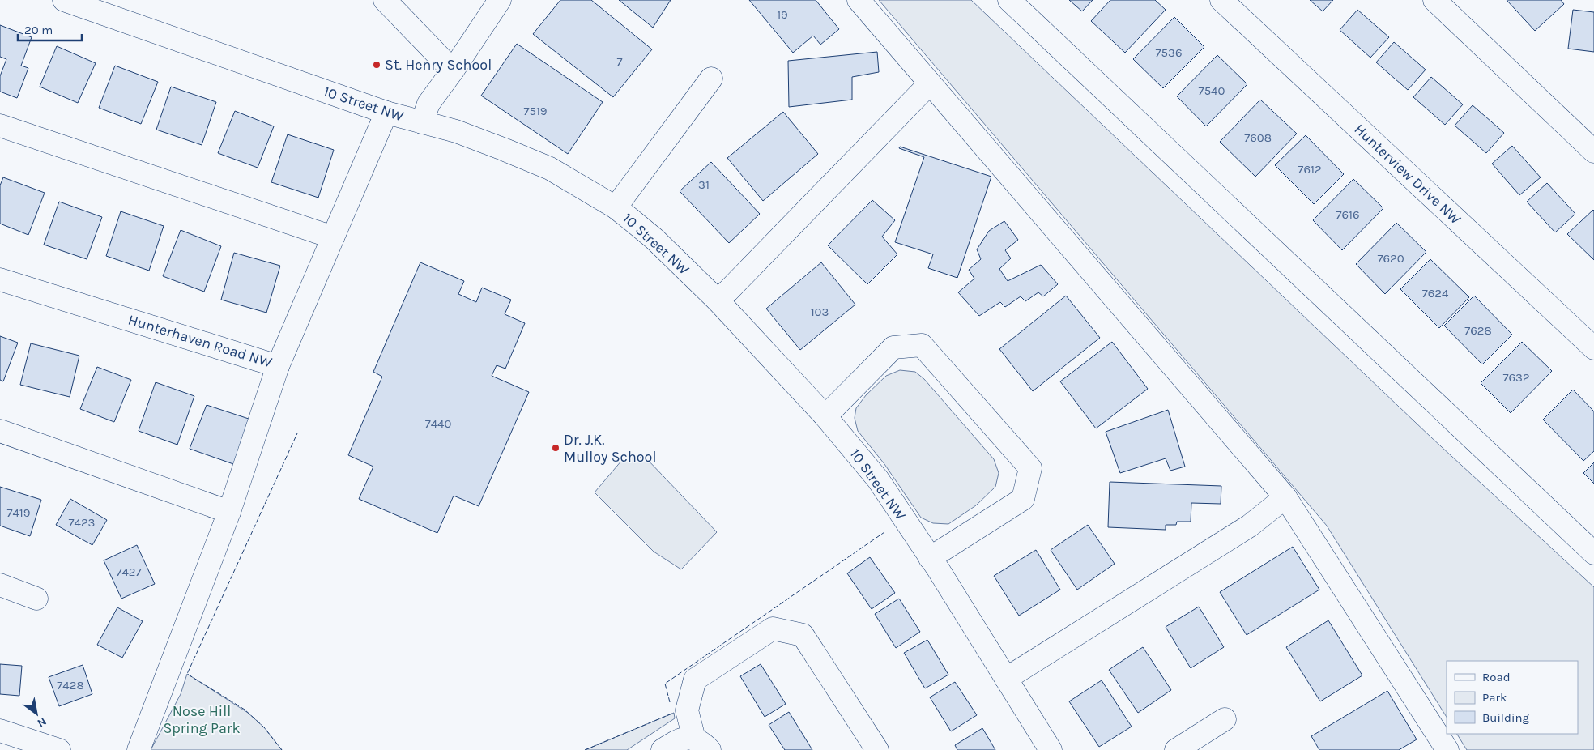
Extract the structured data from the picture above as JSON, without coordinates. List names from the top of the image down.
{
  "streets": {
    "street": ["10 Street NW", "Hunterview Drive NW", "Hunterhaven Road NW"]
  },
  "crossings": [
    ["10 Street NW", "Hunterhaven Road NW"]
  ],
  "parks": ["Nose Hill Spring Park"],
  "places": ["St. Henry School", "Dr. J.K. Mulloy School"],
  "house_numbers": [
    "19",
    "7536",
    "7",
    "7540",
    "7519",
    "7608",
    "7612",
    "31",
    "7616",
    "7620",
    "7624",
    "103",
    "7628",
    "7632",
    "7440",
    "7419",
    "7423",
    "7427",
    "7428"
  ],
  "legend": ["Road", "Park", "Building"],
  "scale_bar": "20 m",
  "north": "bottom right"
}
